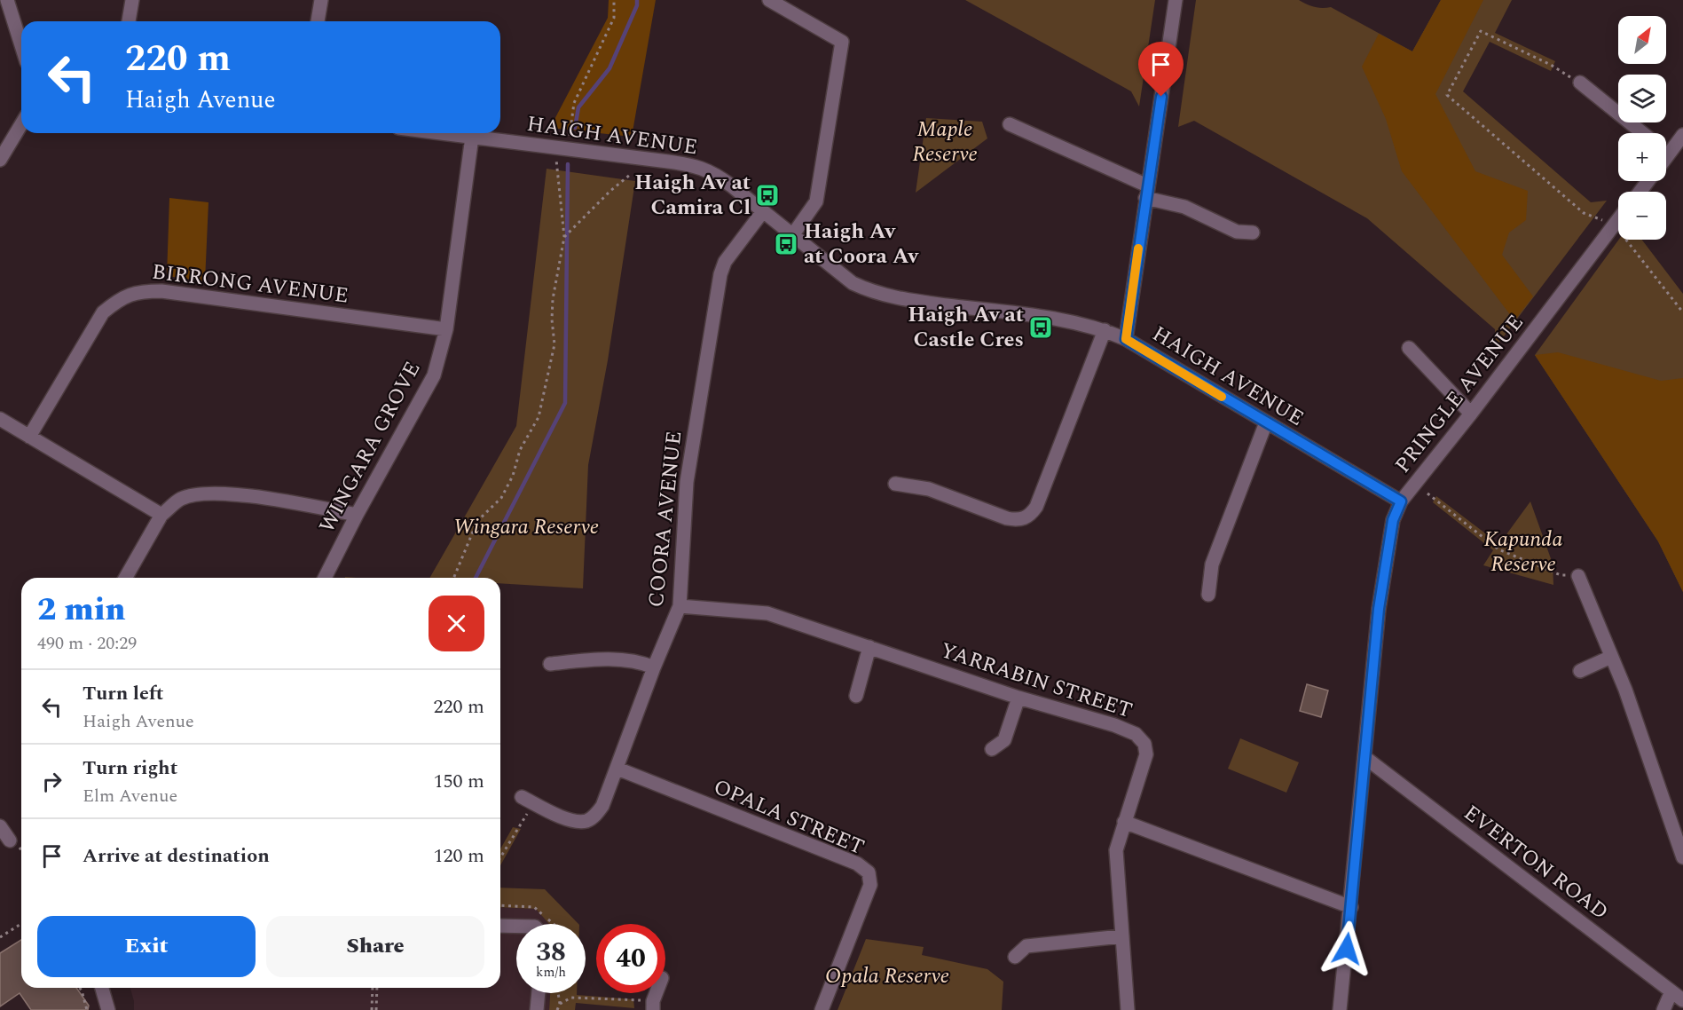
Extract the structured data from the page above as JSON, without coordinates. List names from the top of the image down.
{
  "streets": {
    "street": [
      "HAIGH AVENUE",
      "BIRRONG AVENUE",
      "PRINGLE AVENUE",
      "WINGARA GROVE",
      "COORA AVENUE",
      "YARRABIN STREET",
      "OPALA STREET",
      "EVERTON ROAD"
    ]
  },
  "crossings": [
    ["HAIGH AVENUE", "PRINGLE AVENUE"],
    ["HAIGH AVENUE", "WINGARA GROVE"],
    ["HAIGH AVENUE", "COORA AVENUE"],
    ["BIRRONG AVENUE", "WINGARA GROVE"],
    ["PRINGLE AVENUE", "EVERTON ROAD"],
    ["COORA AVENUE", "YARRABIN STREET"],
    ["COORA AVENUE", "OPALA STREET"]
  ],
  "parks": [
    "Maple Reserve",
    "Wingara Reserve",
    "Kapunda Reserve",
    "Opala Reserve"
  ],
  "places": {
    "bus stop": ["Haigh Av at Camira Cl", "Haigh Av at Coora Av", "Haigh Av at Castle Cres"]
  },
  "north": "top right",
  "page": {
    "map_buttons": ["+", "−"],
    "turn": ["220 m", "Haigh Avenue"],
    "heading": ["2 min", "490 m · 20:29"],
    "list": [
      {
        "name": "Turn left",
        "note": "Haigh Avenue",
        "value": "220 m"
      },
      {
        "name": "Turn right",
        "note": "Elm Avenue",
        "value": "150 m"
      },
      {
        "name": "Arrive at destination",
        "value": "120 m"
      }
    ],
    "buttons": ["Exit", "Share"],
    "speed": "38 km/h",
    "limit": "40"
  }
}
